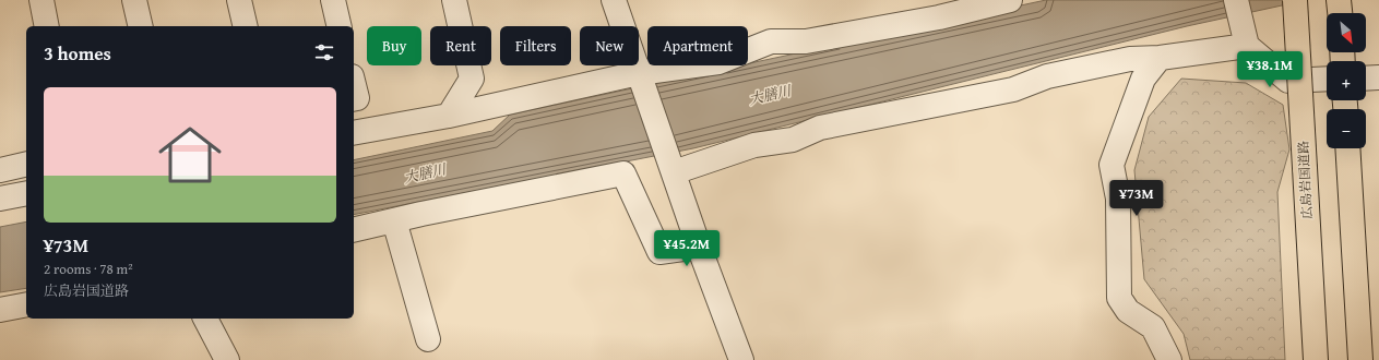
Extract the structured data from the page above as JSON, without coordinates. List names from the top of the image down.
{
  "streets": {
    "highway": ["広島岩国道路"]
  },
  "water": ["大膳川"],
  "north": "bottom right",
  "page": {
    "map_buttons": ["+", "−"],
    "chip": [
      "Buy",
      "Rent",
      "Filters",
      "New",
      "Apartment"
    ],
    "heading": "3 homes",
    "price": ["¥38.1M", "¥73M", "¥45.2M"],
    "list": [
      {
        "name": "¥73M",
        "note": "2 rooms · 78 m² · 広島岩国道路"
      }
    ]
  }
}
